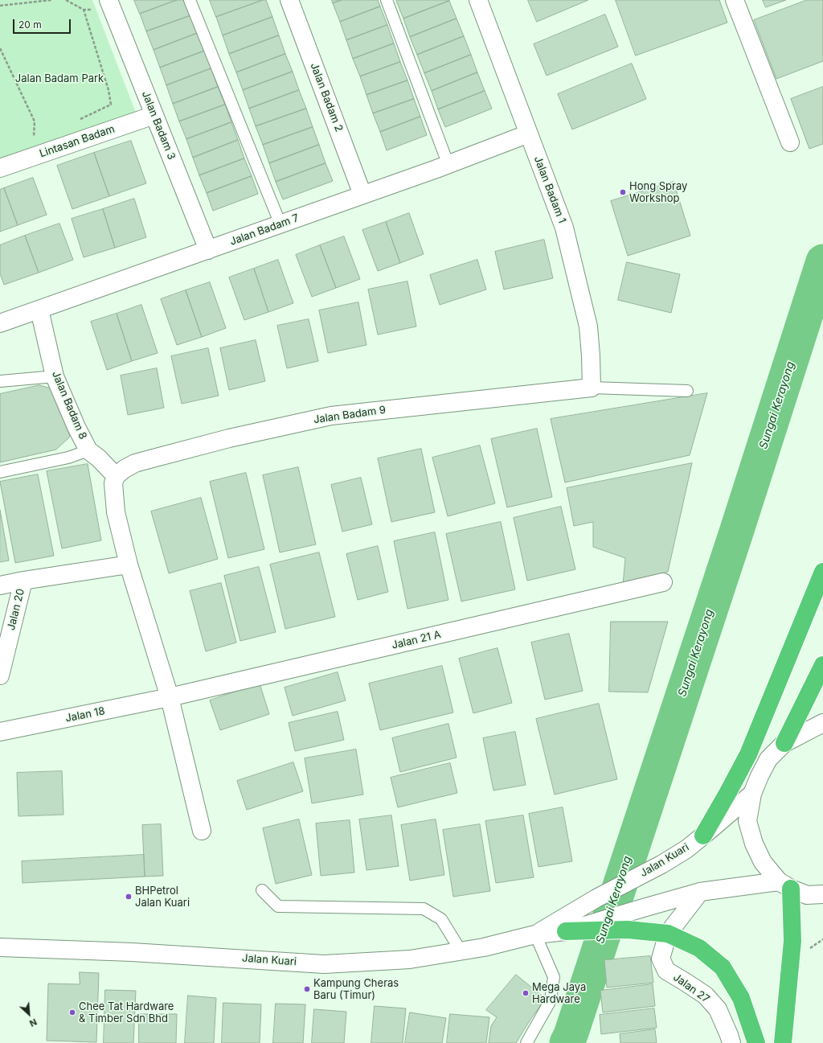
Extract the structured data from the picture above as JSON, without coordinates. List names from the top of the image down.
{
  "streets": {
    "street": [
      "Jalan Badam 2",
      "Jalan Badam 3",
      "Lintasan Badam",
      "Jalan Badam 1",
      "Jalan Badam 7",
      "Jalan Badam 8",
      "Jalan Badam 9",
      "Jalan 20",
      "Jalan 21 A",
      "Jalan 18",
      "Jalan Kuari",
      "Jalan 27"
    ]
  },
  "crossings": [
    ["Jalan Badam 2", "Jalan Badam 7"],
    ["Jalan Badam 3", "Lintasan Badam"],
    ["Jalan Badam 3", "Jalan Badam 7"],
    ["Jalan Badam 1", "Jalan Badam 7"],
    ["Jalan Badam 1", "Jalan Badam 9"],
    ["Jalan Badam 7", "Jalan Badam 8"],
    ["Jalan Badam 8", "Jalan Badam 9"],
    ["Jalan 21 A", "Jalan 18"]
  ],
  "water": ["Sungai Kerayong"],
  "parks": ["Jalan Badam Park"],
  "places": [
    "Hong Spray Workshop",
    "BHPetrol Jalan Kuari",
    "Kampung Cheras Baru (Timur)",
    "Mega Jaya Hardware",
    "Chee Tat Hardware & Timber Sdn Bhd"
  ],
  "scale_bar": "20 m",
  "north": "bottom right"
}
